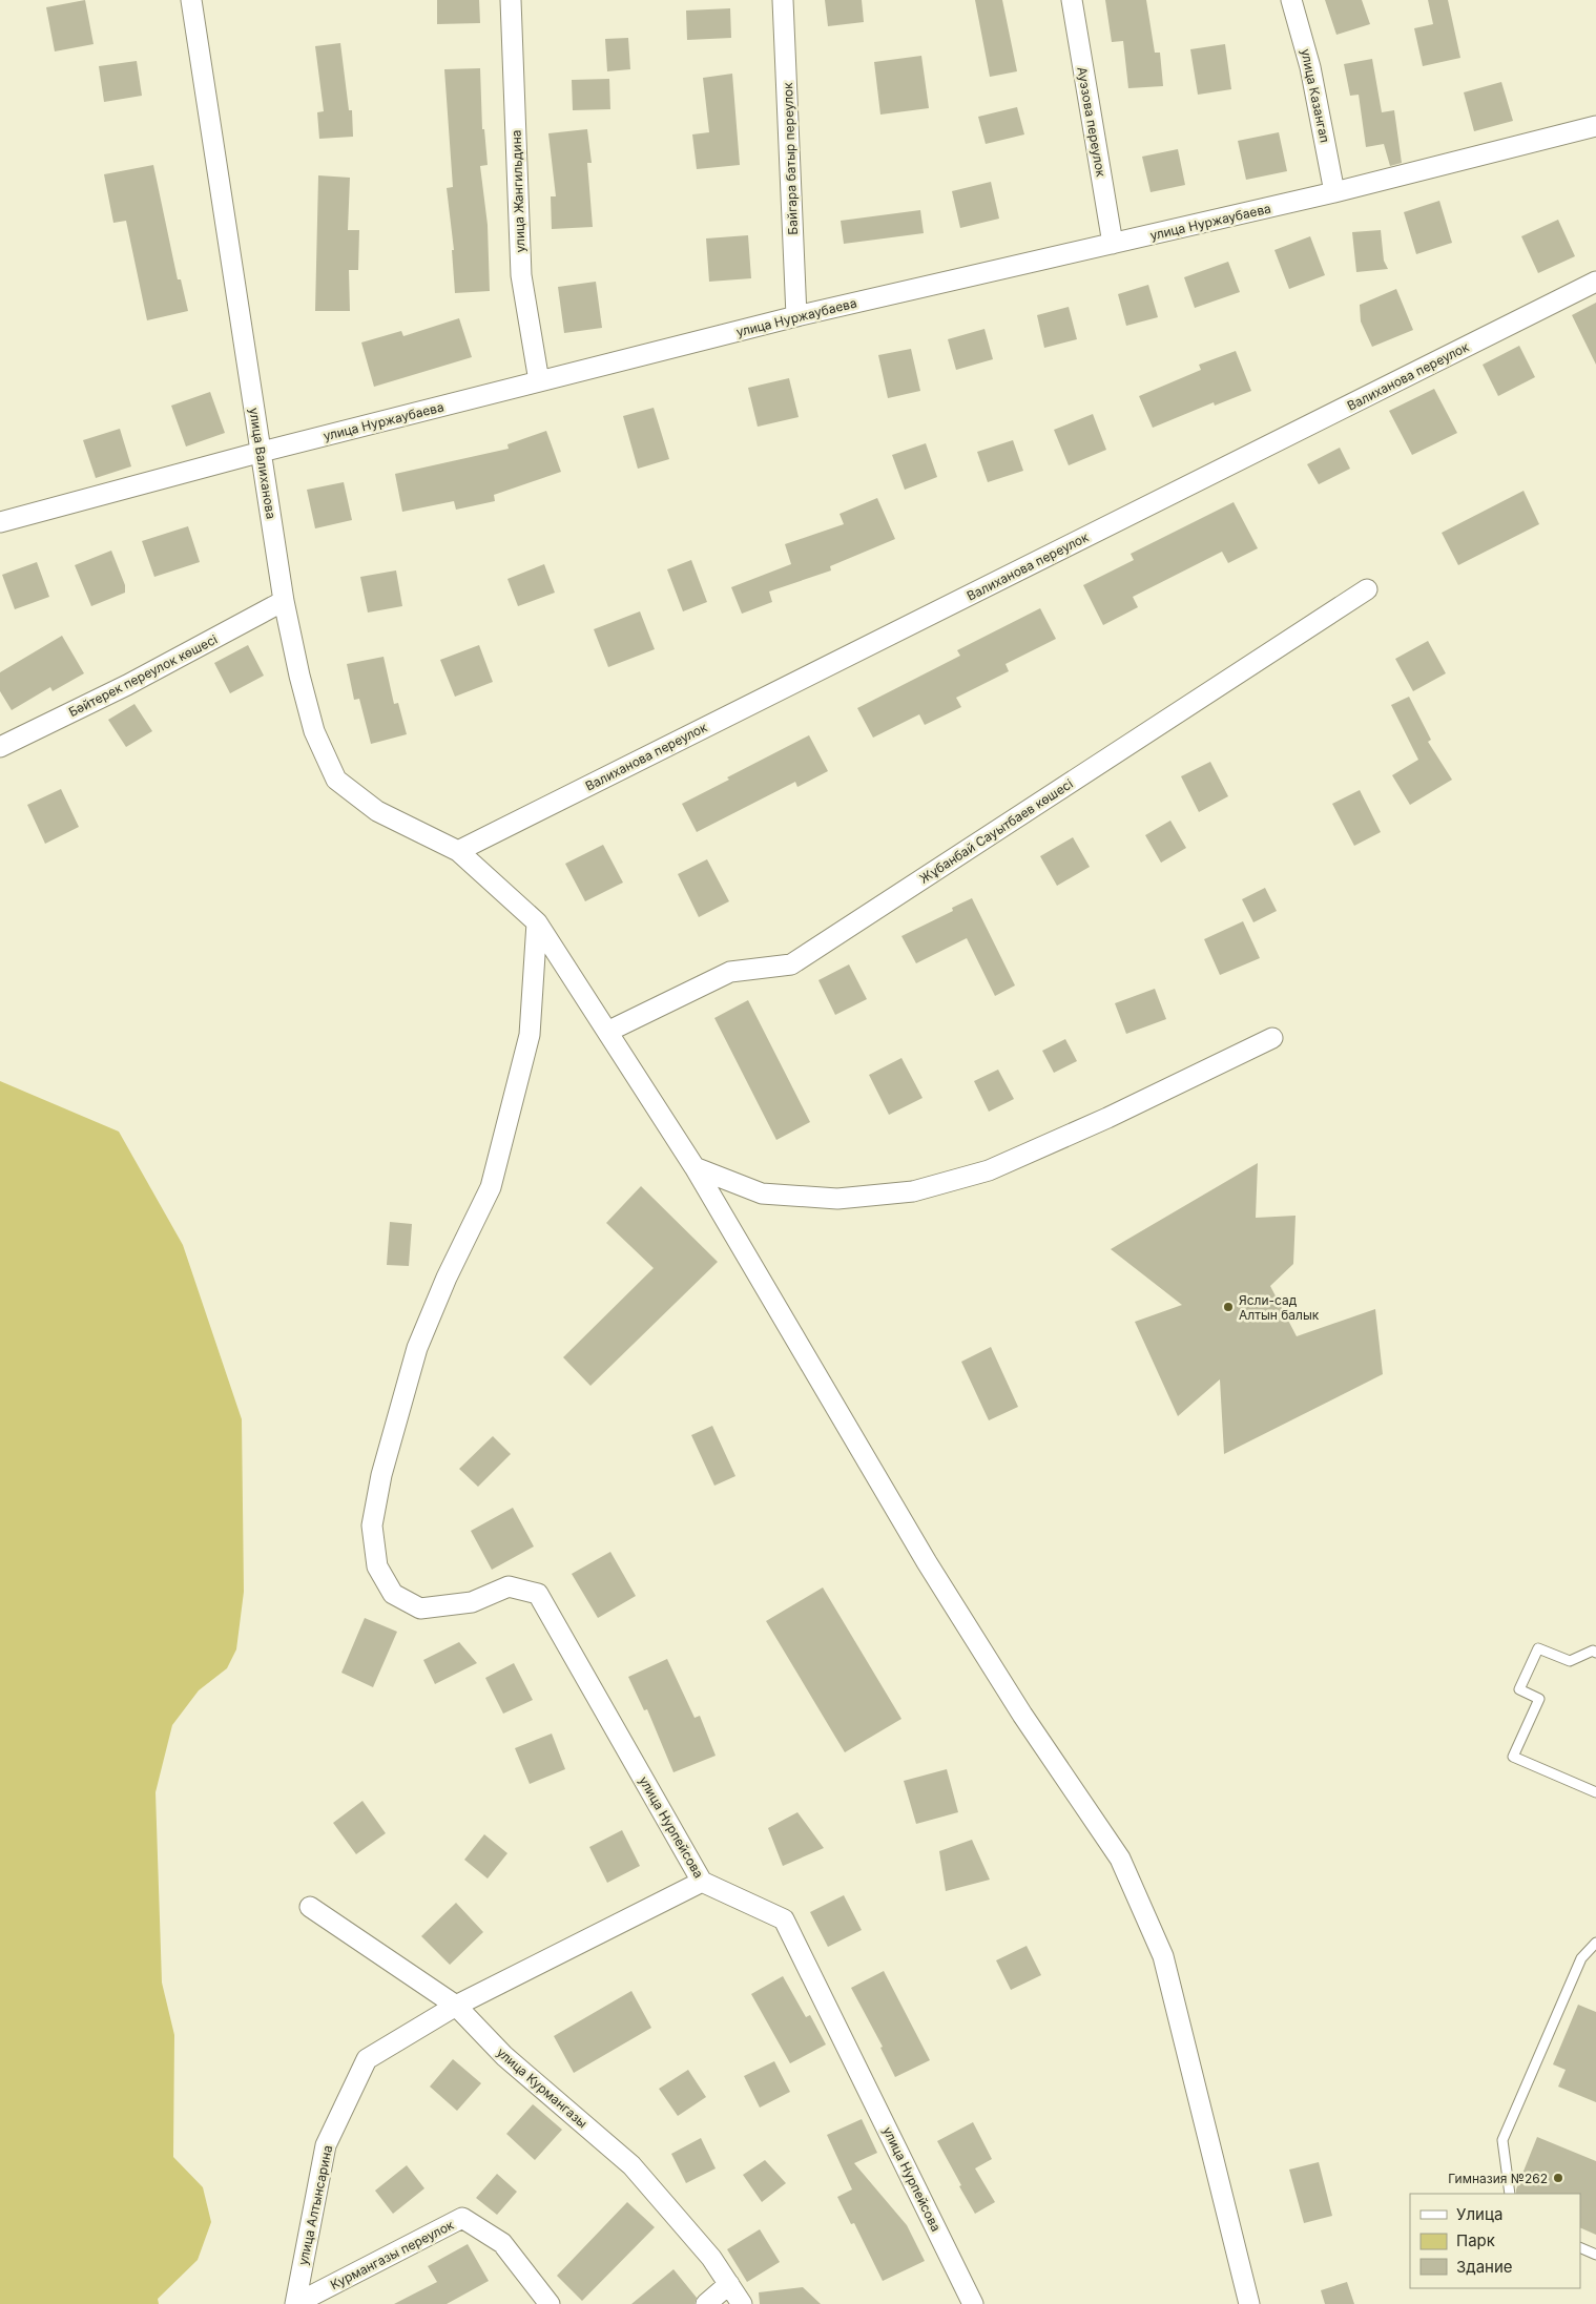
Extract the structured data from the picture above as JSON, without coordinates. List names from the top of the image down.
{
  "streets": {
    "street": [
      "улица Казангап",
      "Ауэзова переулок",
      "Байгара батыр переулок",
      "улица Жангильдина",
      "улица Нуржаубаева",
      "Валиханова переулок",
      "улица Валиханова",
      "Бәйтерек переулок көшесі",
      "Жұбанбай Сауытбаев көшесі",
      "улица Нурпейсова",
      "улица Курмангазы",
      "улица Алтынсарина",
      "Курмангазы переулок"
    ]
  },
  "crossings": [
    ["улица Казангап", "улица Нуржаубаева"],
    ["Ауэзова переулок", "улица Нуржаубаева"],
    ["Байгара батыр переулок", "улица Нуржаубаева"],
    ["улица Жангильдина", "улица Нуржаубаева"],
    ["улица Нуржаубаева", "улица Валиханова"],
    ["Валиханова переулок", "улица Валиханова"],
    ["улица Валиханова", "Бәйтерек переулок көшесі"],
    ["улица Валиханова", "Жұбанбай Сауытбаев көшесі"],
    ["улица Валиханова", "улица Нурпейсова"],
    ["улица Курмангазы", "улица Алтынсарина"],
    ["улица Алтынсарина", "Курмангазы переулок"]
  ],
  "places": ["Ясли-сад Алтын балык", "Гимназия №262"],
  "legend": ["Улица", "Парк", "Здание"]
}
